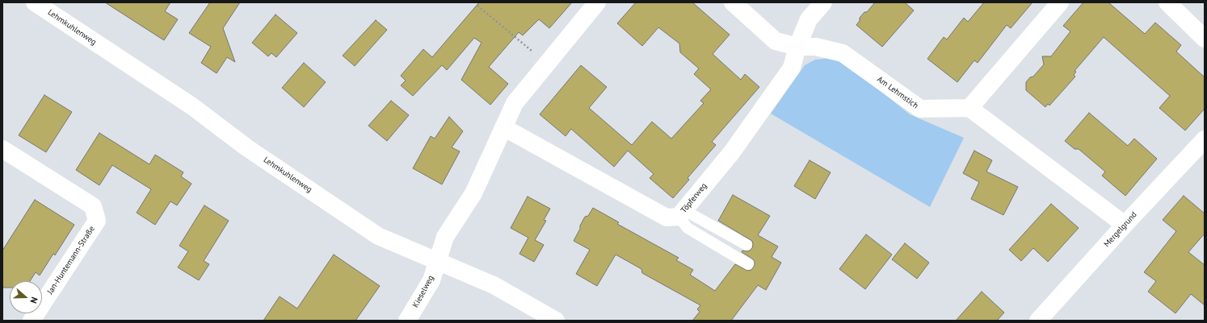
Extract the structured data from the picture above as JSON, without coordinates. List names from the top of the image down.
{
  "streets": {
    "street": [
      "Lehmkuhlenweg",
      "Am Lehmstich",
      "Töpferweg",
      "Mergelgrund",
      "Jan-Huntemann-Straße",
      "Kieselweg"
    ]
  },
  "crossings": [
    ["Lehmkuhlenweg", "Kieselweg"],
    ["Am Lehmstich", "Töpferweg"]
  ],
  "north": "right"
}
